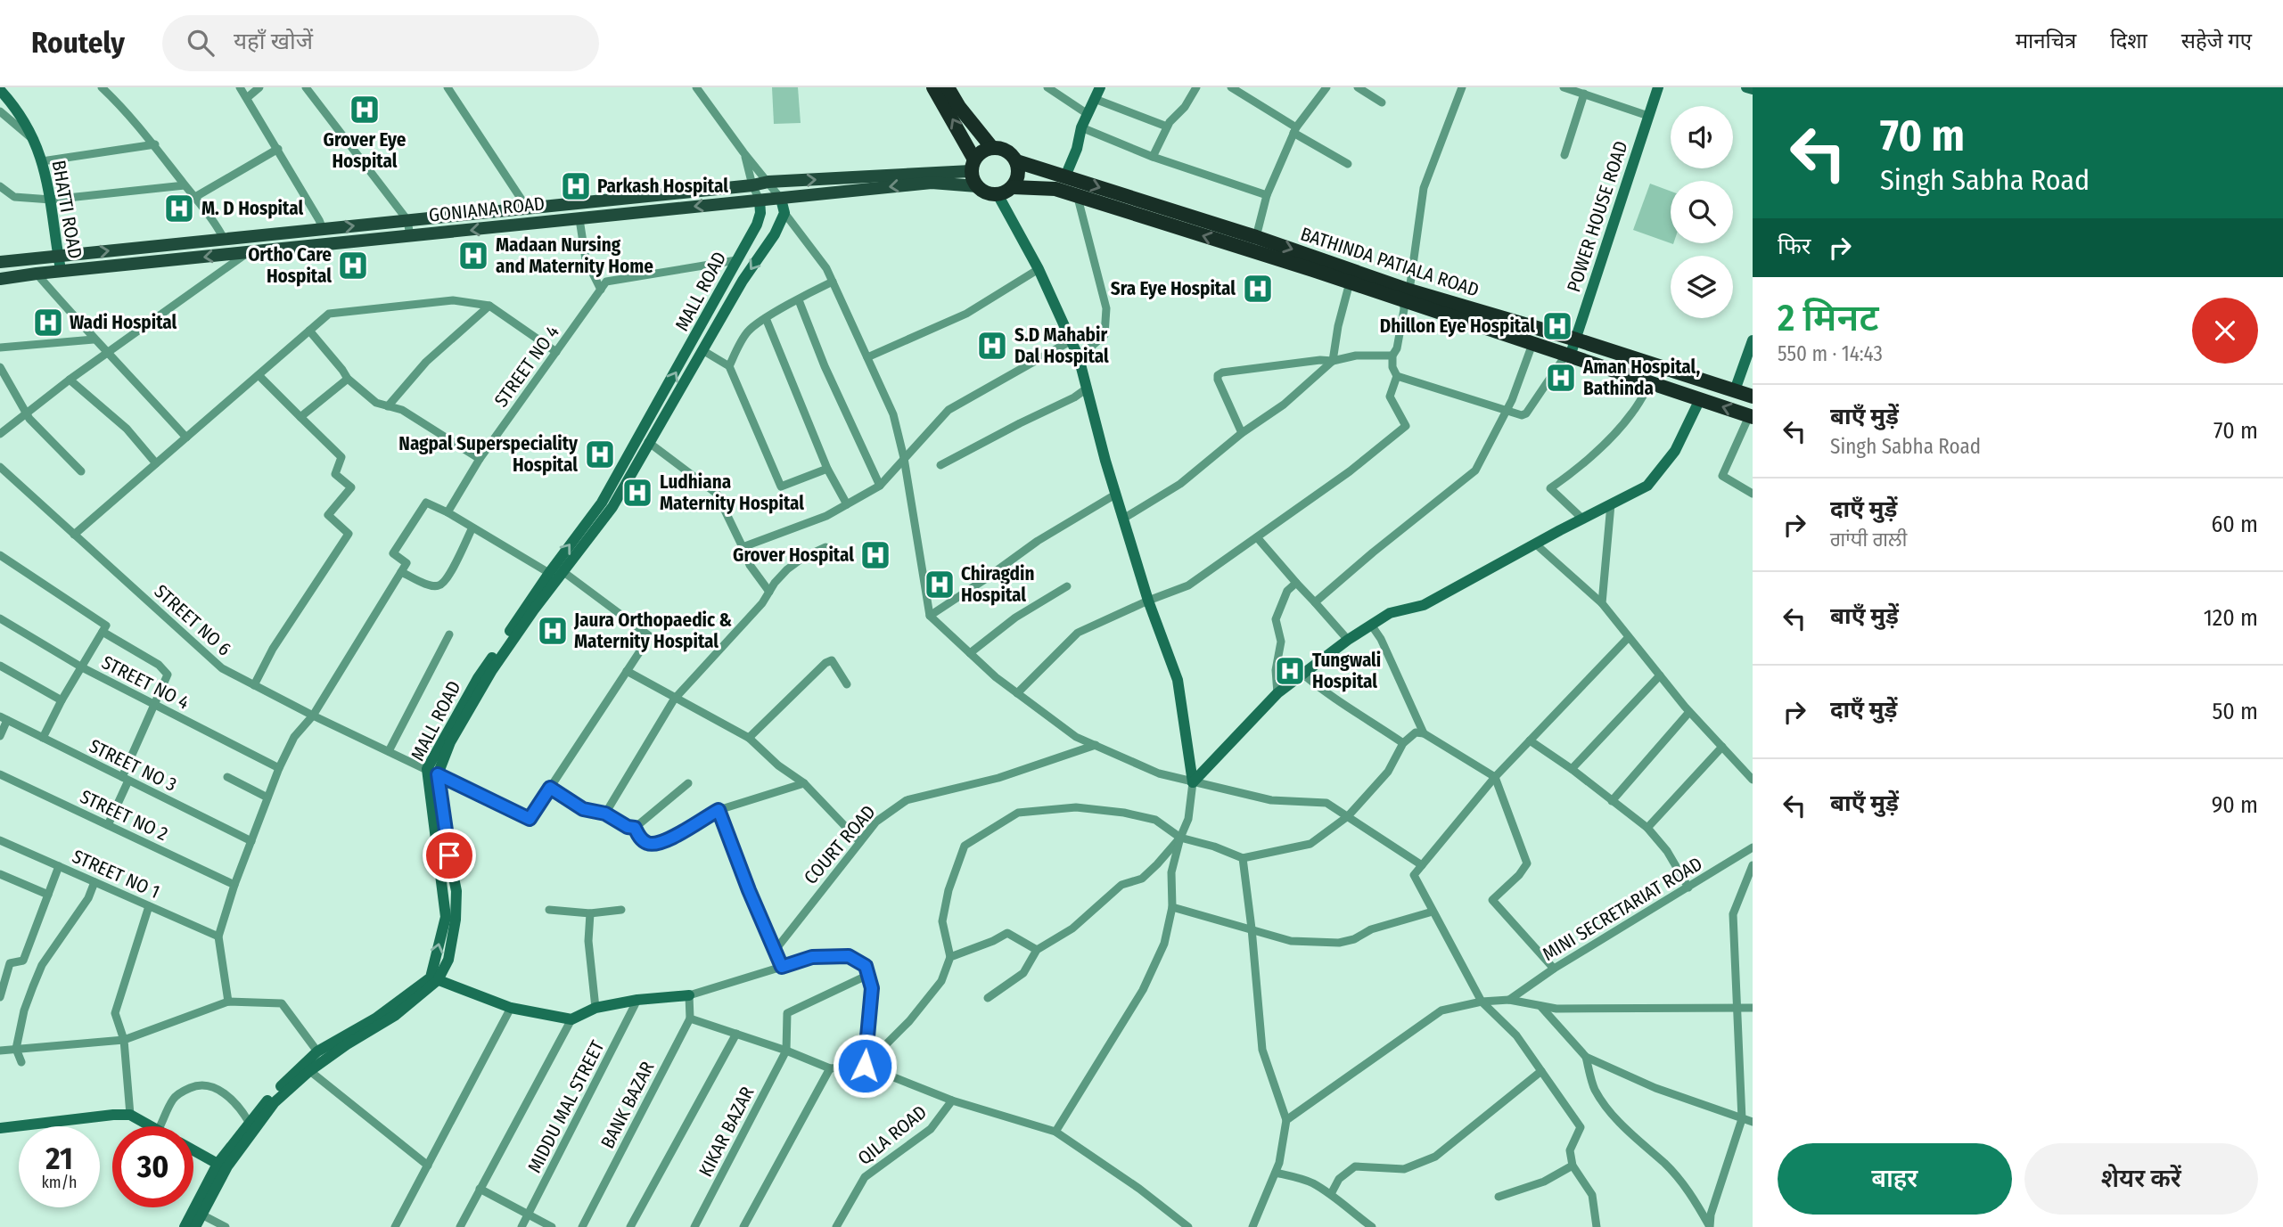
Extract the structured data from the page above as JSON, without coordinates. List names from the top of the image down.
{
  "streets": {
    "highway": ["BATHINDA PATIALA ROAD"],
    "main road": [
      "BHATTI ROAD",
      "GONIANA ROAD",
      "POWER HOUSE ROAD",
      "MALL ROAD"
    ],
    "street": [
      "STREET NO 4",
      "STREET NO 6",
      "STREET NO 3",
      "STREET NO 2",
      "COURT ROAD",
      "STREET NO 1",
      "MINI SECRETARIAT ROAD",
      "BANK BAZAR",
      "MIDDU MAL STREET",
      "KIKAR BAZAR",
      "QILA ROAD"
    ]
  },
  "crossings": [
    ["BHATTI ROAD", "GONIANA ROAD"],
    ["GONIANA ROAD", "BATHINDA PATIALA ROAD"],
    ["GONIANA ROAD", "MALL ROAD"],
    ["POWER HOUSE ROAD", "BATHINDA PATIALA ROAD"],
    ["MALL ROAD", "STREET NO 6"]
  ],
  "places": {
    "hospital": [
      "Grover Eye Hospital",
      "Parkash Hospital",
      "M. D Hospital",
      "Madaan Nursing and Maternity Home",
      "Ortho Care Hospital",
      "Sra Eye Hospital",
      "Wadi Hospital",
      "Dhillon Eye Hospital",
      "S.D Mahabir Dal Hospital",
      "Aman Hospital, Bathinda",
      "Nagpal Superspeciality Hospital",
      "Ludhiana Maternity Hospital",
      "Grover Hospital",
      "Chiragdin Hospital",
      "Jaura Orthopaedic & Maternity Hospital",
      "Tungwali Hospital"
    ]
  },
  "page": {
    "header": "Routely",
    "search": "यहाँ खोजें",
    "nav": ["मानचित्र", "दिशा", "सहेजे गए"],
    "turn": ["70 m", "Singh Sabha Road"],
    "then": "फिर",
    "heading": ["2 मिनट", "550 m · 14:43"],
    "list": [
      {
        "name": "बाएँ मुड़ें",
        "note": "Singh Sabha Road",
        "value": "70 m"
      },
      {
        "name": "दाएँ मुड़ें",
        "note": "ਗਾਂਧੀ ਗਲੀ",
        "value": "60 m"
      },
      {
        "name": "बाएँ मुड़ें",
        "value": "120 m"
      },
      {
        "name": "दाएँ मुड़ें",
        "value": "50 m"
      },
      {
        "name": "बाएँ मुड़ें",
        "value": "90 m"
      }
    ],
    "speed": "21 km/h",
    "limit": "30",
    "buttons": ["बाहर", "शेयर करें"]
  }
}
